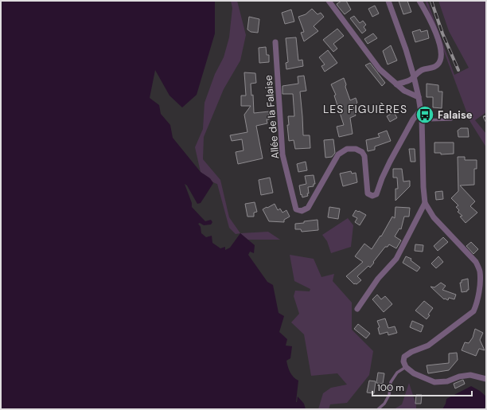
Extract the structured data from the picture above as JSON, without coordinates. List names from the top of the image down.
{
  "streets": {
    "street": ["Allée de la Falaise"]
  },
  "districts": ["LES FIGUIÈRES"],
  "places": {
    "bus stop": ["Falaise"]
  },
  "scale_bar": "100 m"
}
